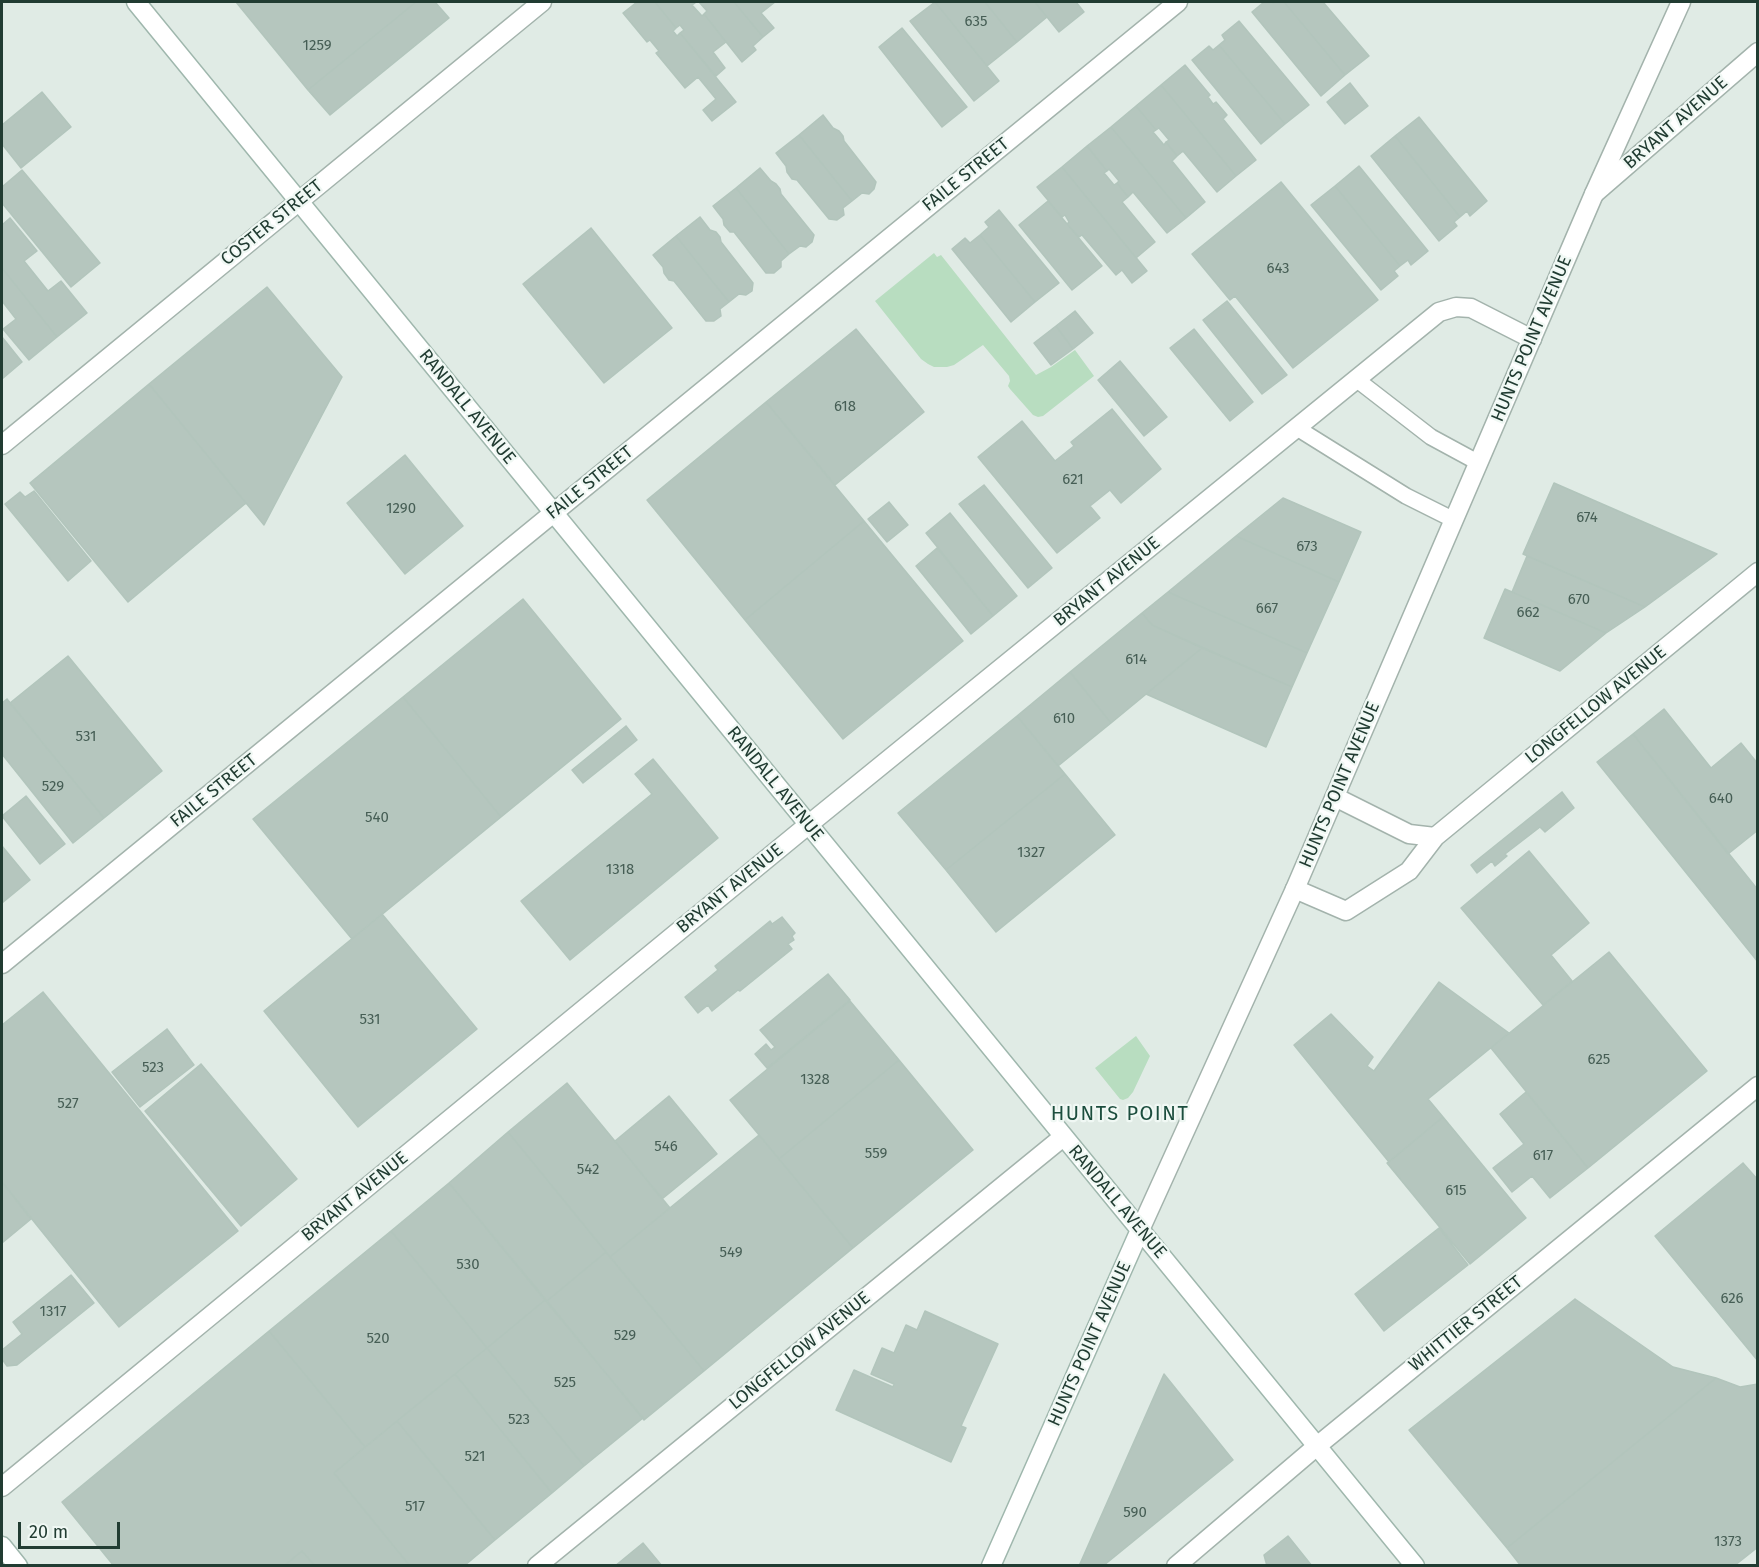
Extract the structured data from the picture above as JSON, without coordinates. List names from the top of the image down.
{
  "streets": {
    "street": [
      "BRYANT AVENUE",
      "FAILE STREET",
      "COSTER STREET",
      "HUNTS POINT AVENUE",
      "RANDALL AVENUE",
      "LONGFELLOW AVENUE",
      "WHITTIER STREET"
    ]
  },
  "crossings": [
    ["BRYANT AVENUE", "HUNTS POINT AVENUE"],
    ["BRYANT AVENUE", "RANDALL AVENUE"],
    ["FAILE STREET", "RANDALL AVENUE"],
    ["COSTER STREET", "RANDALL AVENUE"],
    ["HUNTS POINT AVENUE", "RANDALL AVENUE"],
    ["HUNTS POINT AVENUE", "LONGFELLOW AVENUE"],
    ["RANDALL AVENUE", "LONGFELLOW AVENUE"],
    ["RANDALL AVENUE", "WHITTIER STREET"]
  ],
  "districts": ["HUNTS POINT"],
  "house_numbers": [
    "635",
    "1259",
    "643",
    "618",
    "621",
    "1290",
    "674",
    "673",
    "670",
    "667",
    "662",
    "614",
    "610",
    "531",
    "529",
    "640",
    "540",
    "1327",
    "1318",
    "531",
    "625",
    "523",
    "1328",
    "527",
    "546",
    "559",
    "617",
    "542",
    "615",
    "549",
    "530",
    "626",
    "1317",
    "529",
    "520",
    "525",
    "523",
    "521",
    "517",
    "590",
    "1373"
  ],
  "scale_bar": "20 m"
}
